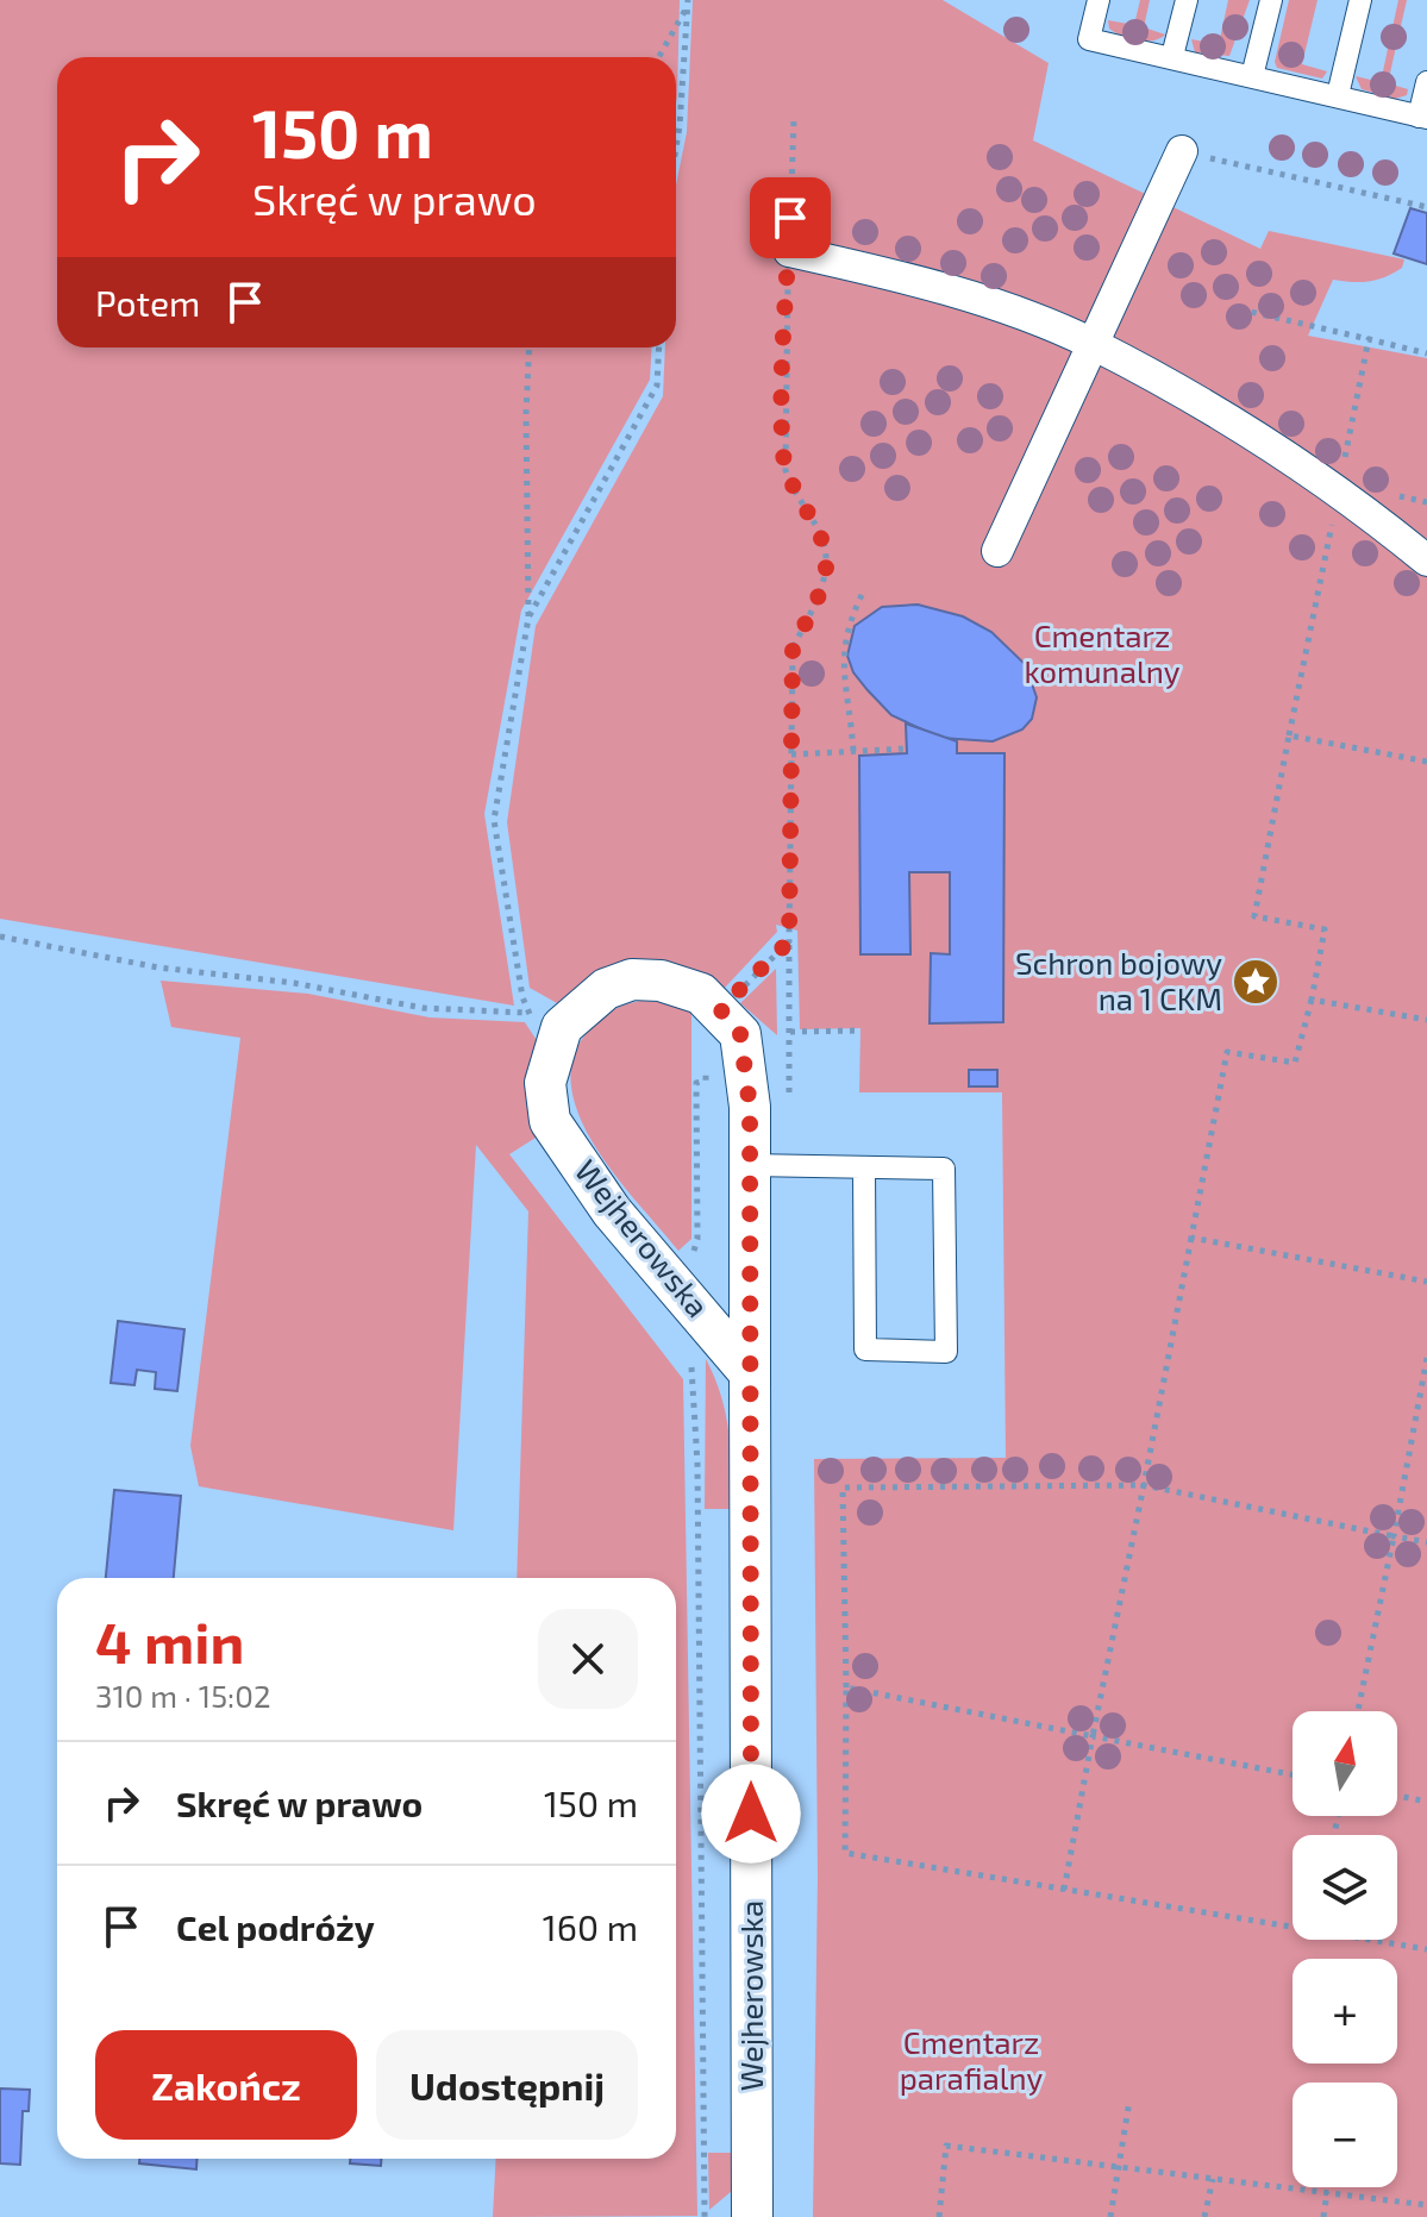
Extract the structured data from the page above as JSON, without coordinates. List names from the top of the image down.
{
  "streets": {
    "street": ["Wejherowska"]
  },
  "parks": ["Cmentarz komunalny", "Cmentarz parafialny"],
  "places": {
    "place": ["Schron bojowy na 1 CKM"]
  },
  "north": "top",
  "page": {
    "turn": ["150 m", "Skręć w prawo"],
    "then": "Potem",
    "heading": ["4 min", "310 m · 15:02"],
    "map_buttons": ["+", "−"],
    "list": [
      {
        "name": "Skręć w prawo",
        "value": "150 m"
      },
      {
        "name": "Cel podróży",
        "value": "160 m"
      }
    ],
    "buttons": ["Zakończ", "Udostępnij"]
  }
}
